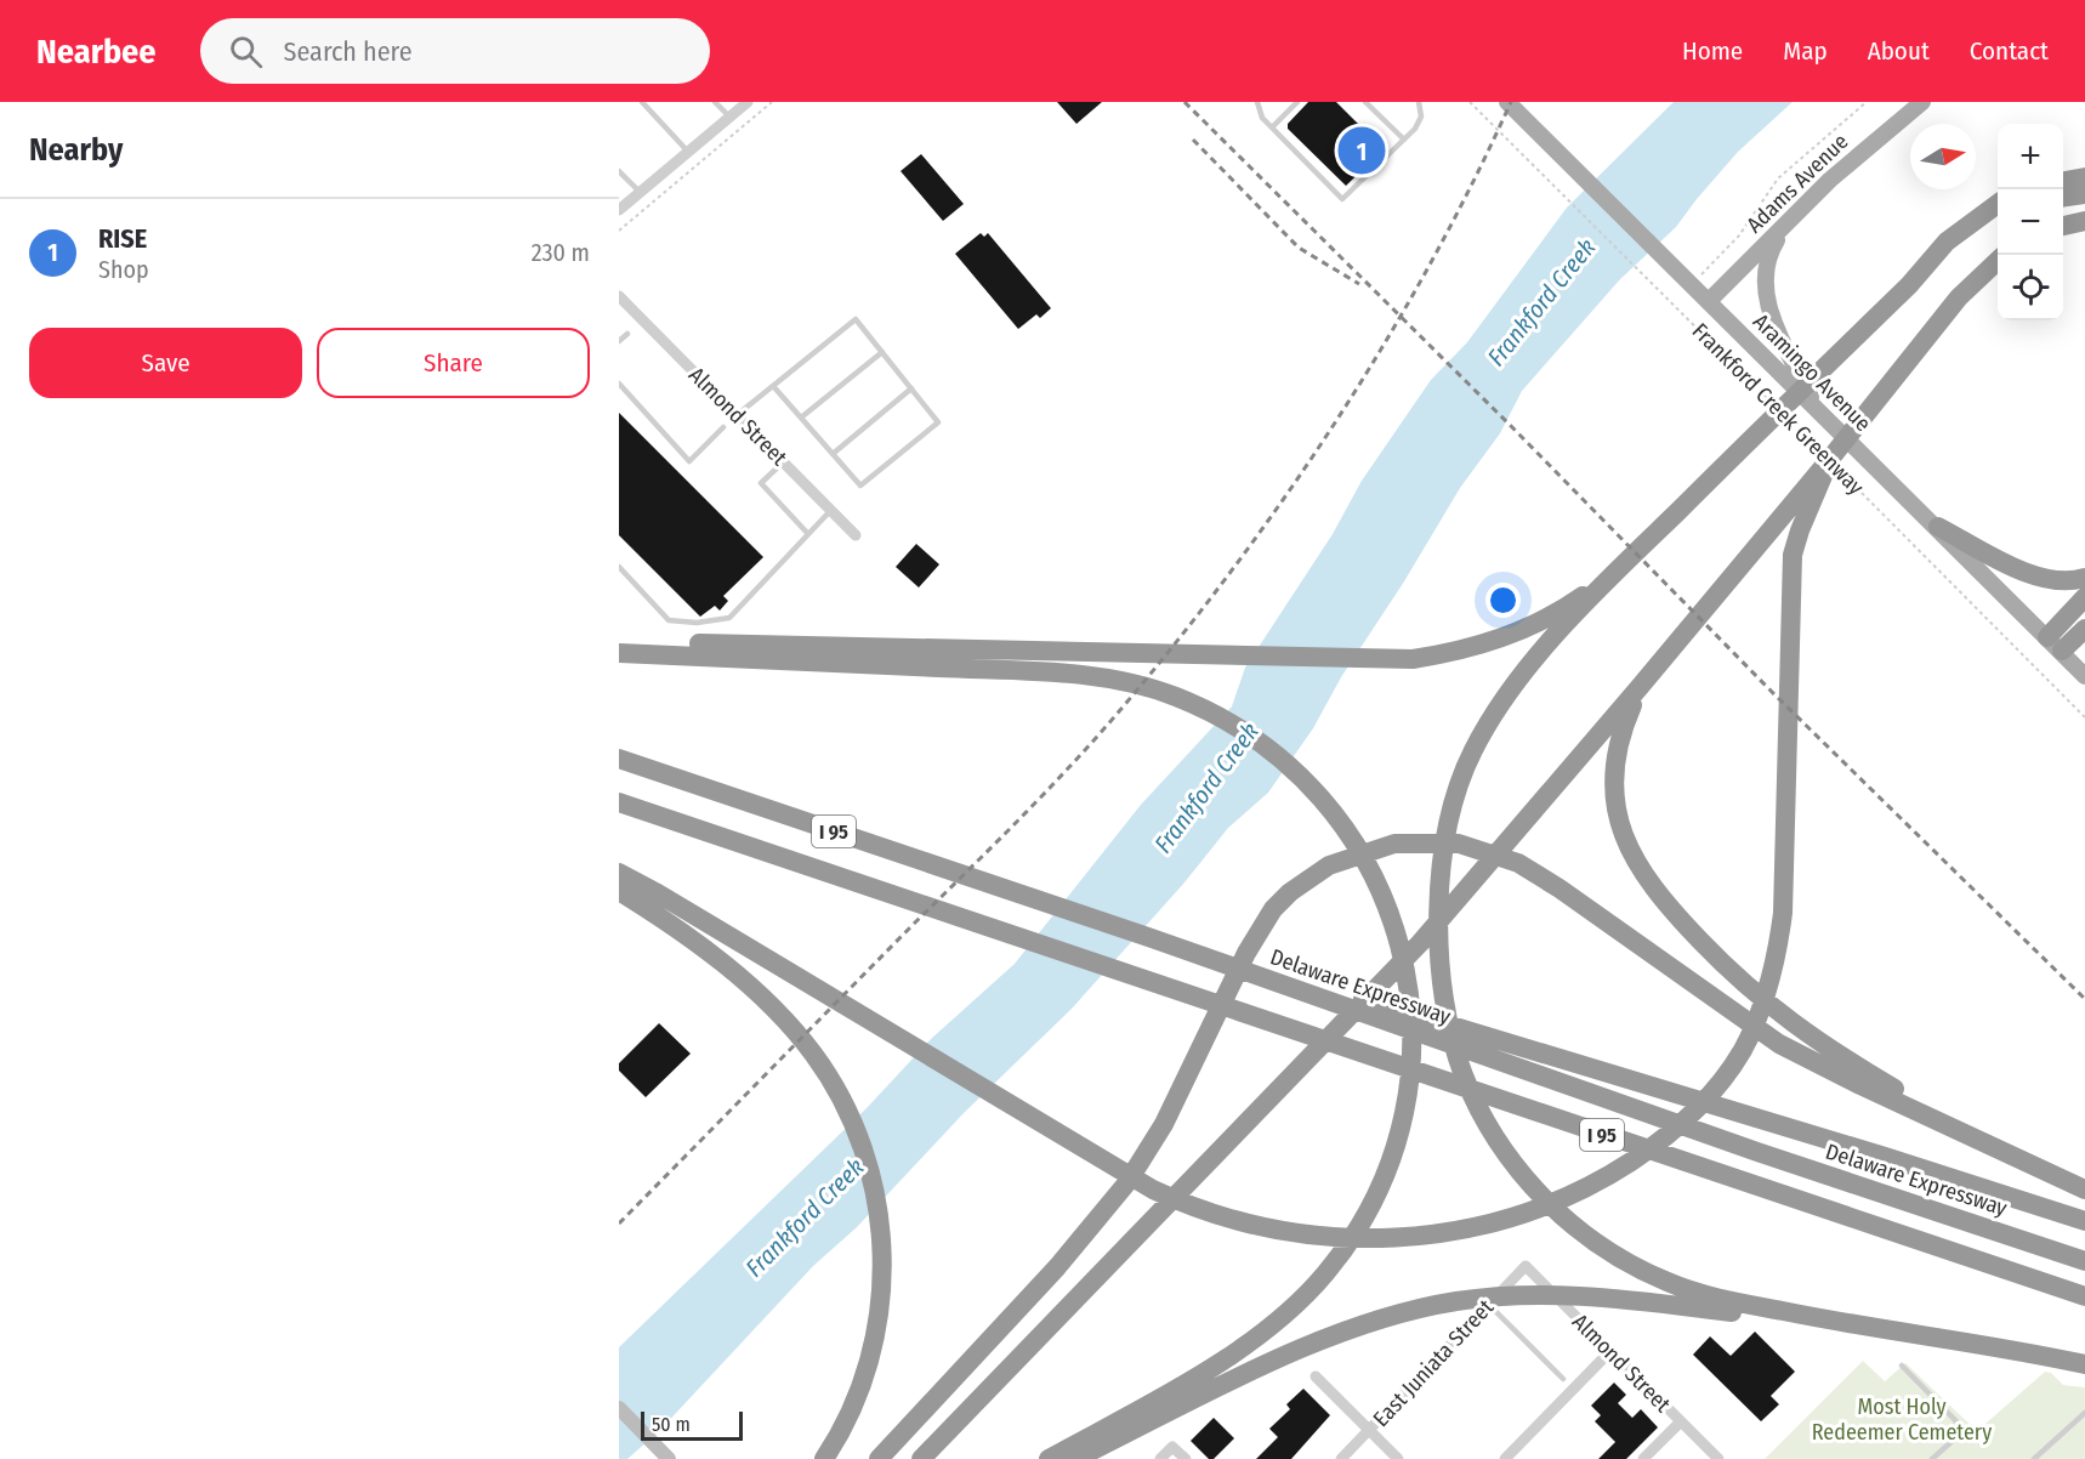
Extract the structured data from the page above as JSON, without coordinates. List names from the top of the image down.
{
  "streets": {
    "highway": ["I 95", "Delaware Expressway"],
    "main road": ["Adams Avenue", "Aramingo Avenue"],
    "street": ["Almond Street", "East Juniata Street"],
    "path": ["Frankford Creek Greenway"]
  },
  "crossings": [
    ["Adams Avenue", "Aramingo Avenue"],
    ["Almond Street", "East Juniata Street"]
  ],
  "water": ["Frankford Creek"],
  "parks": ["Most Holy Redeemer Cemetery"],
  "scale_bar": "50 m",
  "north": "right",
  "page": {
    "header": "Nearbee",
    "search": "Search here",
    "nav": [
      "Home",
      "Map",
      "About",
      "Contact"
    ],
    "heading": "Nearby",
    "map_buttons": ["+", "−"],
    "pins": "1",
    "list": [
      {
        "mark": "1",
        "name": "RISE",
        "note": "Shop",
        "value": "230 m"
      }
    ],
    "buttons": ["Save", "Share"],
    "scale": "50 m"
  }
}
